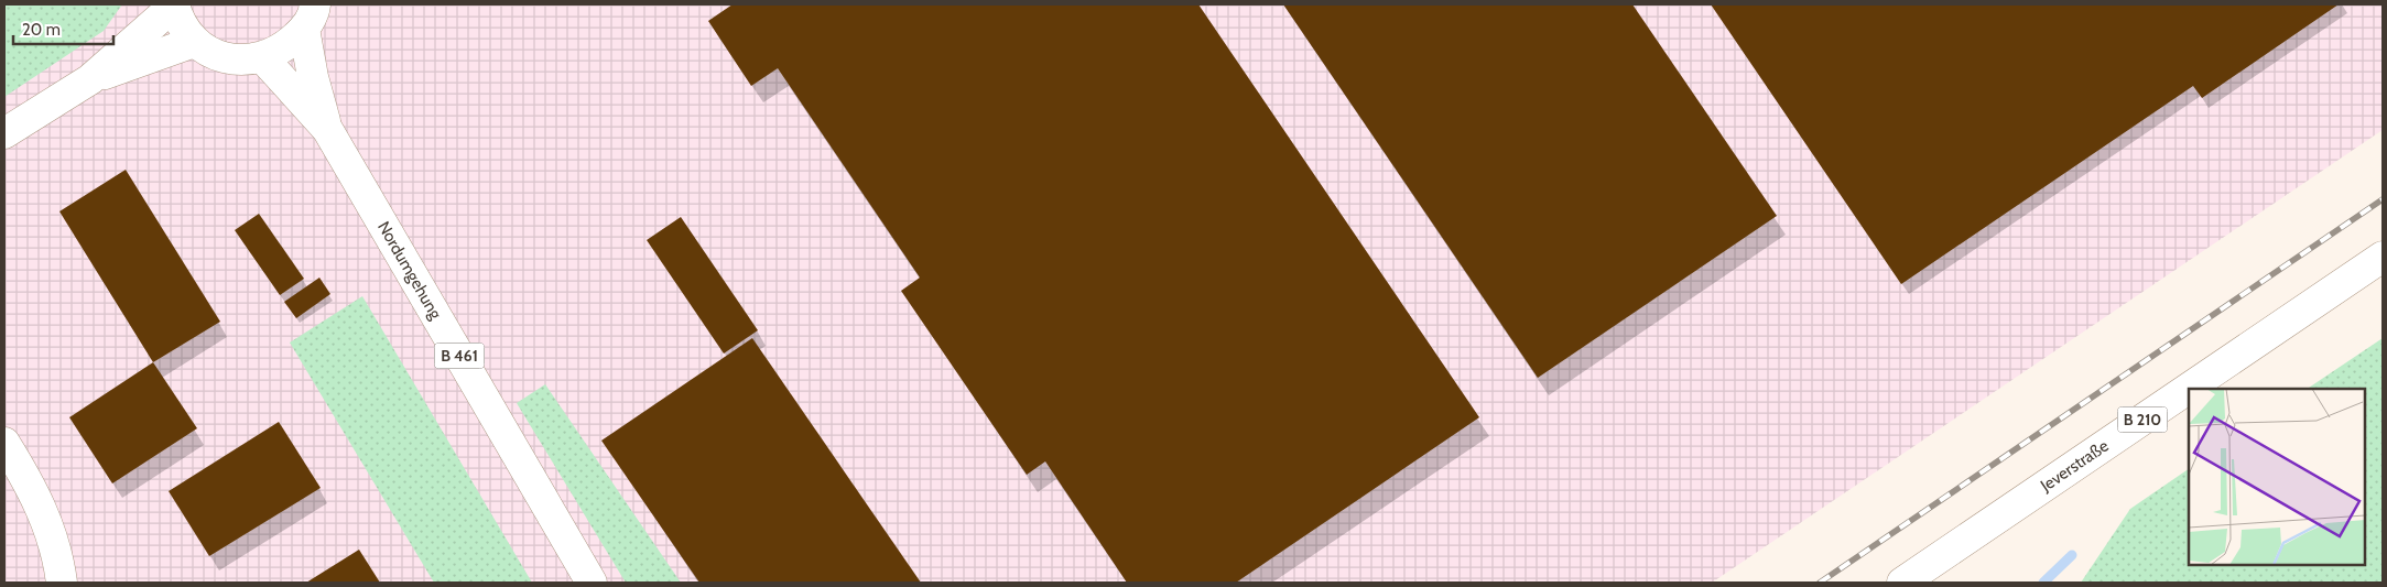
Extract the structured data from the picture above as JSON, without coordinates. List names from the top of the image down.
{
  "streets": {
    "main road": [
      "Nordumgehung",
      "B 461",
      "B 210",
      "Jeverstraße"
    ]
  },
  "scale_bar": "20 m"
}
